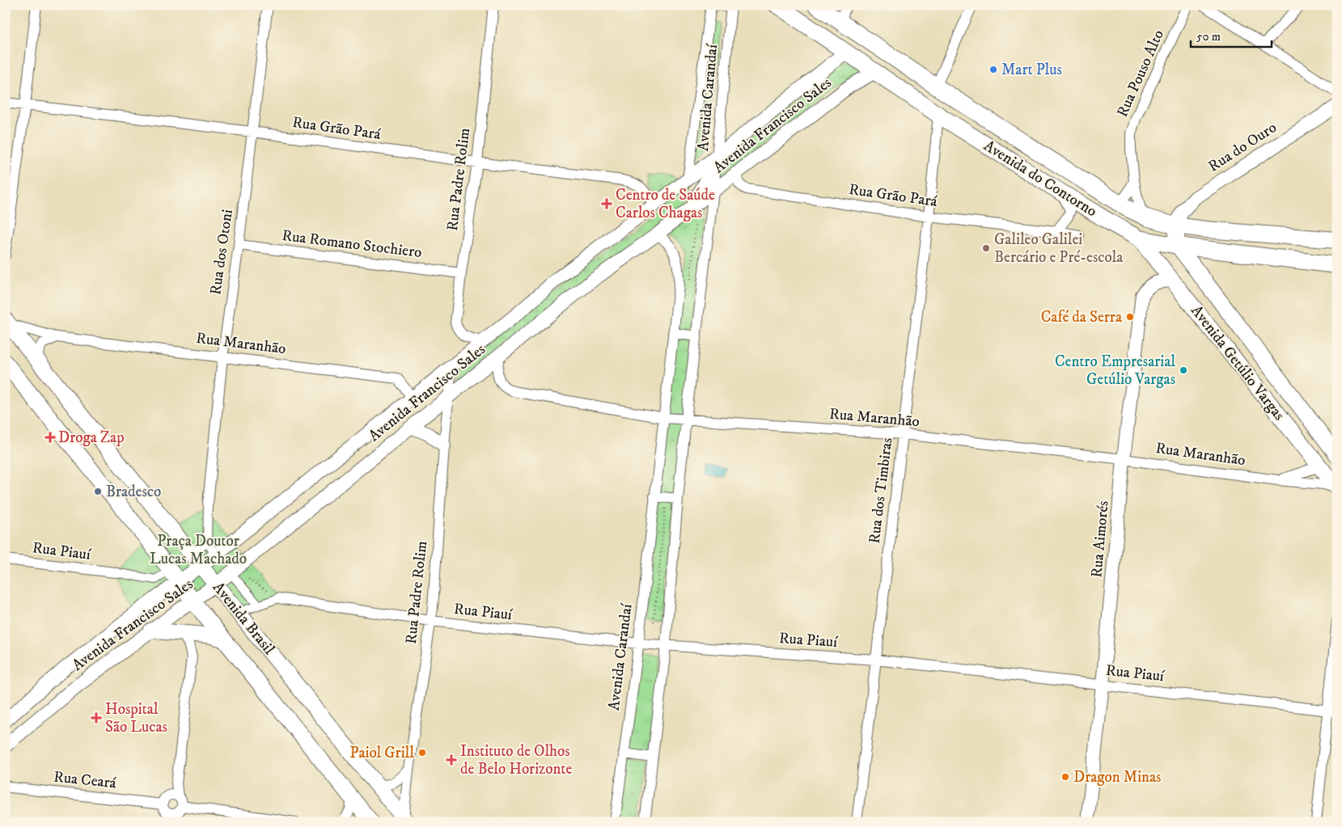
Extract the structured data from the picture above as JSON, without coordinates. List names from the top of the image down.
{
  "streets": {
    "main road": ["Avenida do Contorno", "Avenida Getúlio Vargas", "Avenida Brasil"],
    "street": [
      "Rua Pouso Alto",
      "Avenida Carandaí",
      "Avenida Francisco Sales",
      "Rua Grão Pará",
      "Rua do Ouro",
      "Rua Padre Rolim",
      "Rua Romano Stochiero",
      "Rua dos Otoni",
      "Rua Maranhão",
      "Rua dos Timbiras",
      "Rua Aimorés",
      "Rua Piauí",
      "Rua Ceará"
    ]
  },
  "crossings": [
    ["Rua Pouso Alto", "Avenida do Contorno"],
    ["Avenida Carandaí", "Avenida Francisco Sales"],
    ["Avenida Carandaí", "Rua Maranhão"],
    ["Avenida Carandaí", "Rua Piauí"],
    ["Avenida Francisco Sales", "Rua Grão Pará"],
    ["Avenida Francisco Sales", "Avenida do Contorno"],
    ["Avenida Francisco Sales", "Rua Padre Rolim"],
    ["Avenida Francisco Sales", "Rua Maranhão"],
    ["Avenida Francisco Sales", "Avenida Brasil"],
    ["Rua Grão Pará", "Rua Padre Rolim"],
    ["Rua Grão Pará", "Rua dos Otoni"],
    ["Rua Grão Pará", "Rua dos Timbiras"],
    ["Rua do Ouro", "Avenida do Contorno"],
    ["Avenida do Contorno", "Avenida Getúlio Vargas"],
    ["Avenida do Contorno", "Rua dos Timbiras"],
    ["Rua Padre Rolim", "Rua Romano Stochiero"],
    ["Rua Padre Rolim", "Rua Piauí"],
    ["Rua Padre Rolim", "Avenida Brasil"],
    ["Rua Romano Stochiero", "Rua dos Otoni"],
    ["Rua dos Otoni", "Rua Maranhão"],
    ["Rua Maranhão", "Avenida Getúlio Vargas"],
    ["Rua Maranhão", "Rua dos Timbiras"],
    ["Rua Maranhão", "Rua Aimorés"],
    ["Rua Maranhão", "Avenida Brasil"],
    ["Avenida Getúlio Vargas", "Rua Aimorés"],
    ["Rua dos Timbiras", "Rua Piauí"],
    ["Rua Aimorés", "Rua Piauí"]
  ],
  "parks": ["Praça Doutor Lucas Machado"],
  "places": {
    "other": [
      "Mart Plus",
      "Galileo Galilei Bercário e Pré-escola",
      "Café da Serra",
      "Centro Empresarial Getúlio Vargas",
      "Bradesco",
      "Paiol Grill",
      "Dragon Minas"
    ],
    "health": [
      "Centro de Saúde Carlos Chagas",
      "Droga Zap",
      "Hospital São Lucas",
      "Instituto de Olhos de Belo Horizonte"
    ]
  },
  "scale_bar": "50 m"
}
